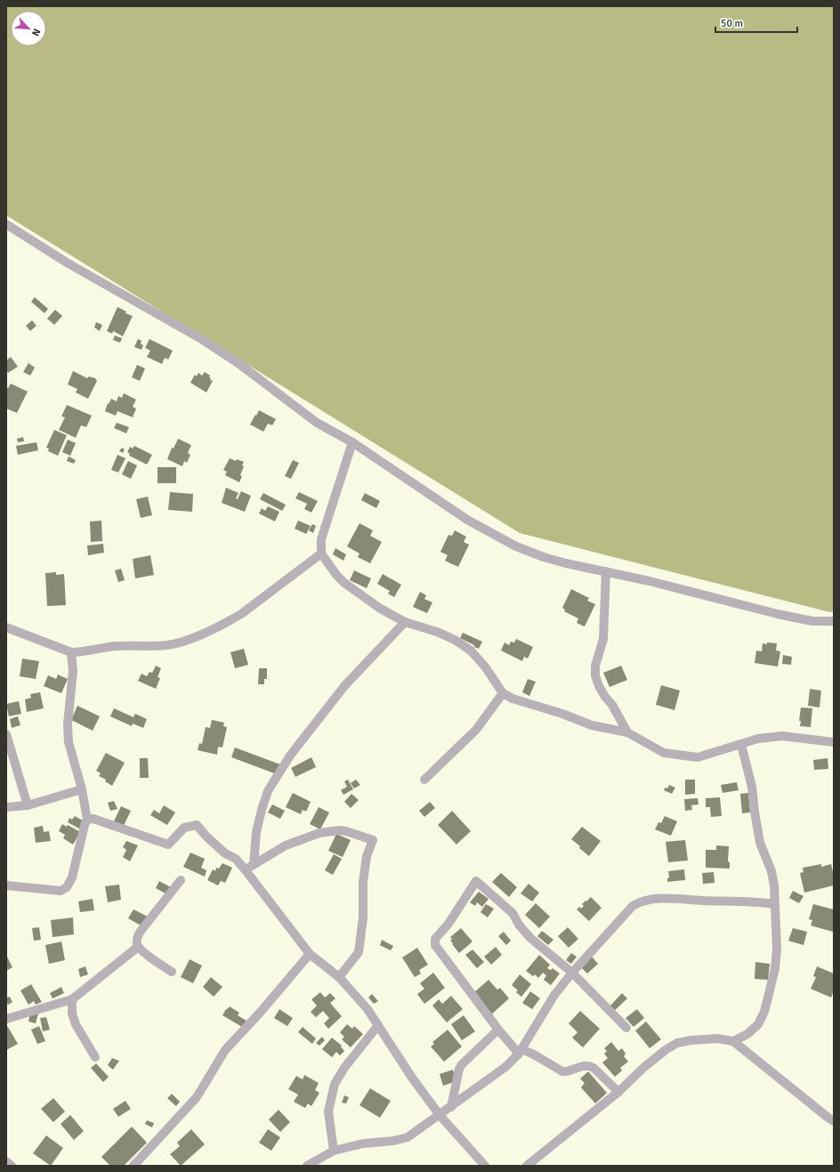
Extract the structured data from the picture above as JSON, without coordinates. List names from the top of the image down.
{
  "scale_bar": "50 m",
  "north": "bottom right"
}
